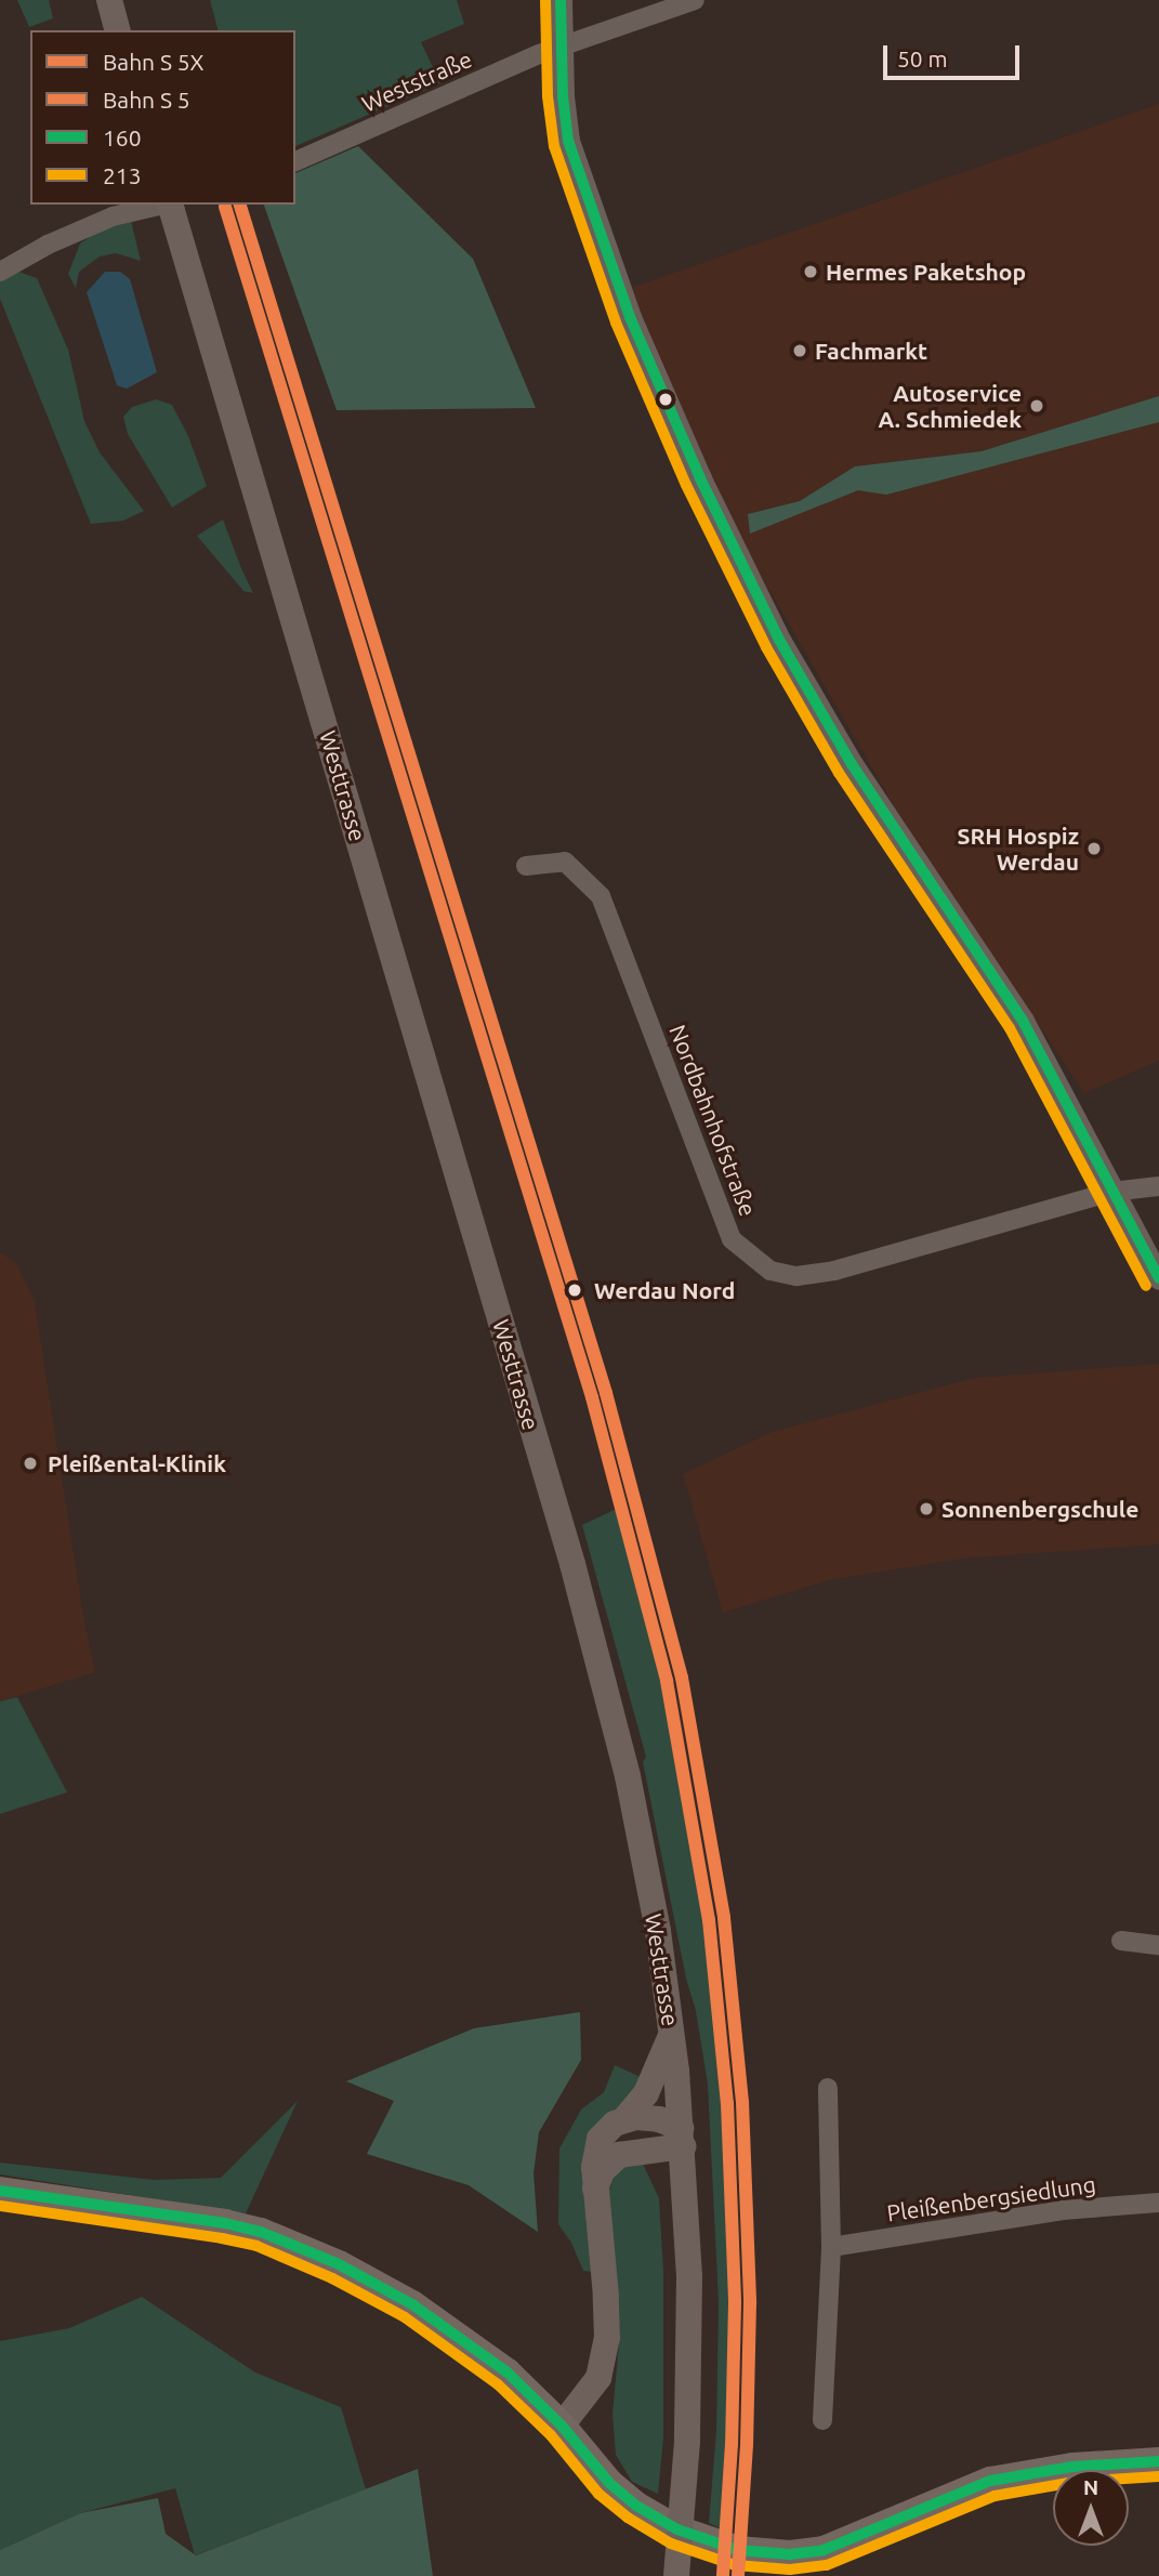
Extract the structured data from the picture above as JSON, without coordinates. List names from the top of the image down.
{
  "streets": {
    "main road": ["Westtrasse"],
    "street": ["Weststraße", "Nordbahnhofstraße", "Pleißenbergsiedlung"]
  },
  "places": [
    "Hermes Paketshop",
    "Fachmarkt",
    "Autoservice A. Schmiedek",
    "SRH Hospiz Werdau",
    "Werdau Nord",
    "Pleißental-Klinik",
    "Sonnenbergschule"
  ],
  "lines": ["transit line 160", "transit line 213"],
  "legend": [
    "Bahn S 5X",
    "Bahn S 5",
    "160",
    "213"
  ],
  "scale_bar": "50 m",
  "north": "top"
}
